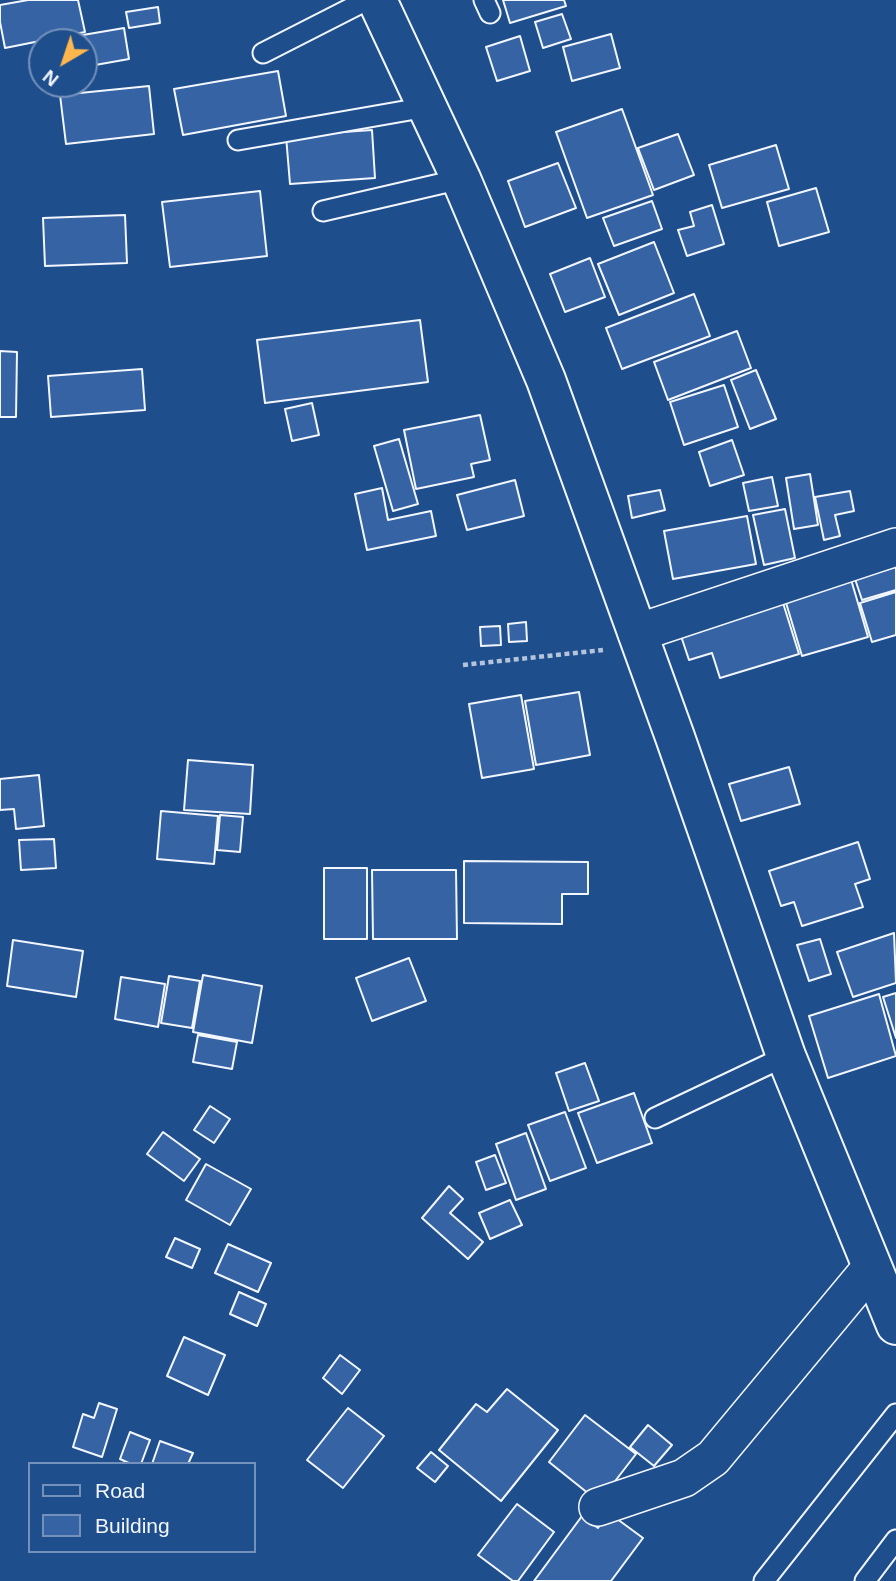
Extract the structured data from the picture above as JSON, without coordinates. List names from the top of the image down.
{
  "legend": ["Road", "Building"],
  "north": "bottom left"
}
